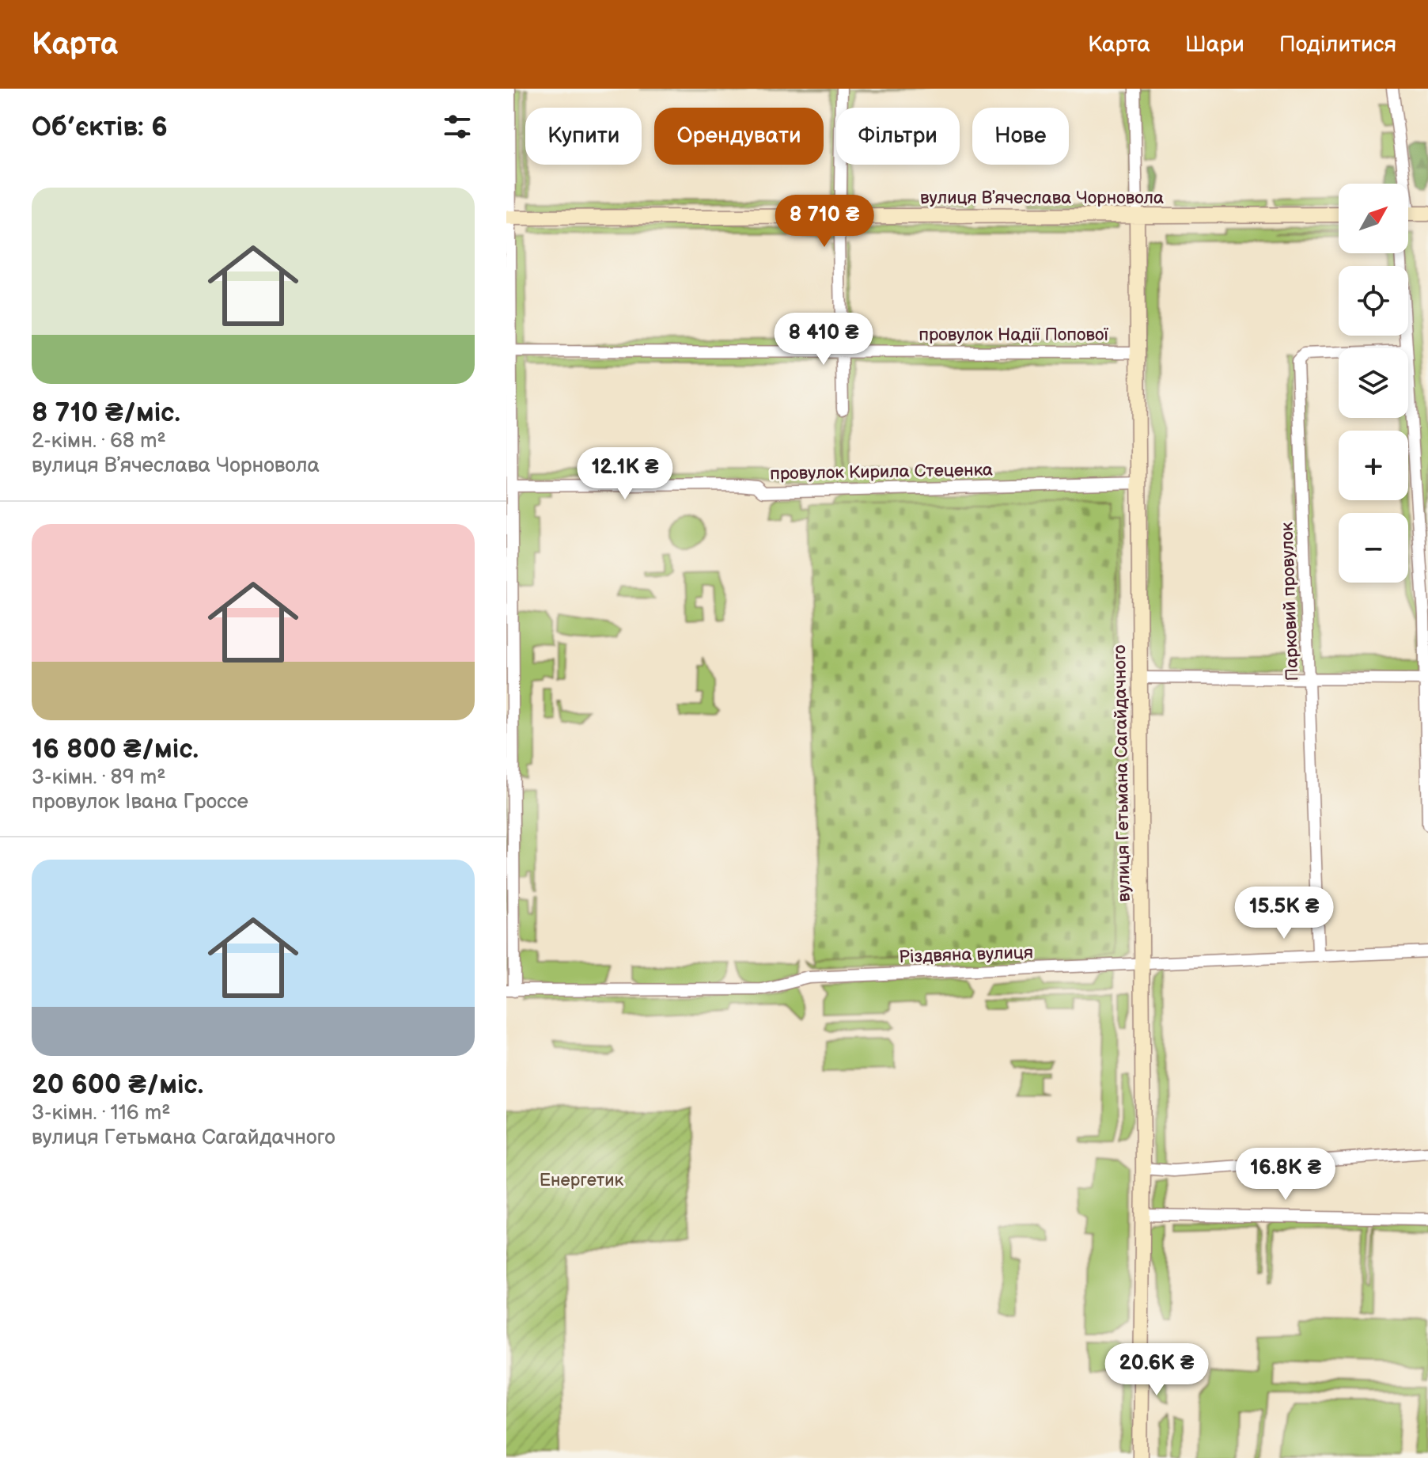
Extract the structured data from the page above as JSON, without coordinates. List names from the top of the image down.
{
  "streets": {
    "main road": ["вулиця Вʼячеслава Чорновола", "вулиця Гетьмана Сагайдачного"],
    "street": [
      "провулок Надії Попової",
      "провулок Кирила Стеценка",
      "Парковий провулок",
      "Різдвяна вулиця"
    ]
  },
  "crossings": [
    ["вулиця Вʼячеслава Чорновола", "вулиця Гетьмана Сагайдачного"],
    ["провулок Надії Попової", "вулиця Гетьмана Сагайдачного"],
    ["провулок Кирила Стеценка", "вулиця Гетьмана Сагайдачного"],
    ["Парковий провулок", "Різдвяна вулиця"],
    ["вулиця Гетьмана Сагайдачного", "Різдвяна вулиця"]
  ],
  "parks": ["Енергетик"],
  "north": "top right",
  "page": {
    "header": "Карта",
    "nav": ["Карта", "Шари", "Поділитися"],
    "heading": "Об’єктів: 6",
    "chip": [
      "Купити",
      "Орендувати",
      "Фільтри",
      "Нове"
    ],
    "list": [
      {
        "name": "8 710 ₴/міс.",
        "note": "2-кімн. · 68 m² · вулиця Вʼячеслава Чорновола"
      },
      {
        "name": "16 800 ₴/міс.",
        "note": "3-кімн. · 89 m² · провулок Івана Гроссе"
      },
      {
        "name": "20 600 ₴/міс.",
        "note": "3-кімн. · 116 m² · вулиця Гетьмана Сагайдачного"
      }
    ],
    "map_buttons": ["+", "−"],
    "price": [
      "8 710 ₴",
      "8 410 ₴",
      "12.1K ₴",
      "15.5K ₴",
      "16.8K ₴",
      "20.6K ₴"
    ]
  }
}
